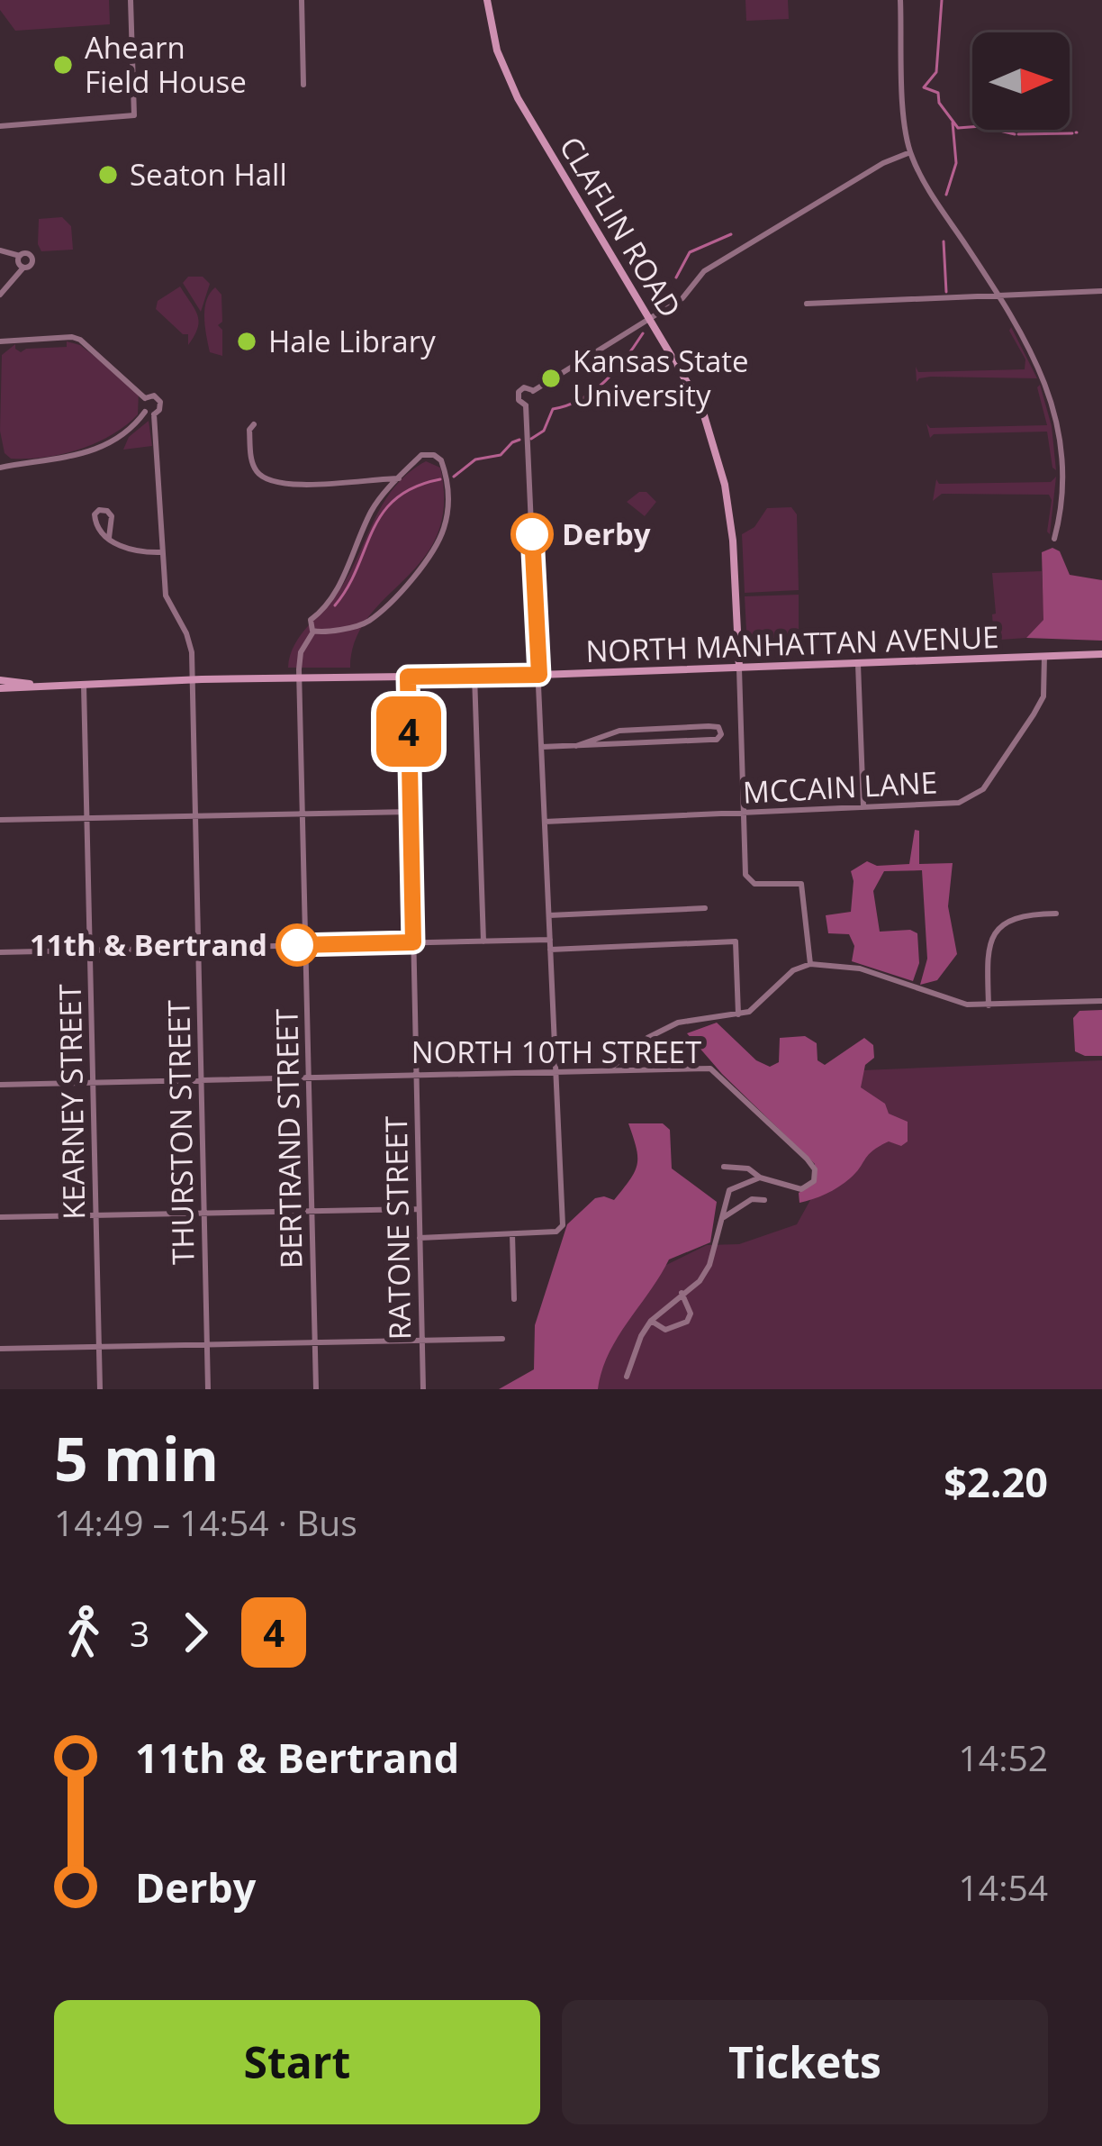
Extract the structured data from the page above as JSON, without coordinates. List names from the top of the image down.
{
  "streets": {
    "street": [
      "CLAFLIN ROAD",
      "NORTH MANHATTAN AVENUE",
      "MCCAIN LANE",
      "NORTH 10TH STREET",
      "KEARNEY STREET",
      "THURSTON STREET",
      "BERTRAND STREET",
      "RATONE STREET"
    ]
  },
  "crossings": [
    ["CLAFLIN ROAD", "NORTH MANHATTAN AVENUE"],
    ["NORTH MANHATTAN AVENUE", "MCCAIN LANE"],
    ["NORTH MANHATTAN AVENUE", "KEARNEY STREET"],
    ["NORTH MANHATTAN AVENUE", "THURSTON STREET"],
    ["NORTH MANHATTAN AVENUE", "BERTRAND STREET"],
    ["NORTH MANHATTAN AVENUE", "RATONE STREET"],
    ["NORTH 10TH STREET", "KEARNEY STREET"],
    ["NORTH 10TH STREET", "THURSTON STREET"],
    ["NORTH 10TH STREET", "BERTRAND STREET"],
    ["NORTH 10TH STREET", "RATONE STREET"]
  ],
  "places": [
    "Ahearn Field House",
    "Seaton Hall",
    "Hale Library",
    "Kansas State University",
    "Derby",
    "11th & Bertrand"
  ],
  "lines": ["bus line 4"],
  "north": "right",
  "page": {
    "on_map": "4",
    "heading": ["5 min", "14:49 – 14:54 · Bus", "$2.20"],
    "legs": ["3", "4"],
    "list": [
      {
        "name": "11th & Bertrand",
        "value": "14:52"
      },
      {
        "name": "Derby",
        "value": "14:54"
      }
    ],
    "buttons": ["Start", "Tickets"]
  }
}
